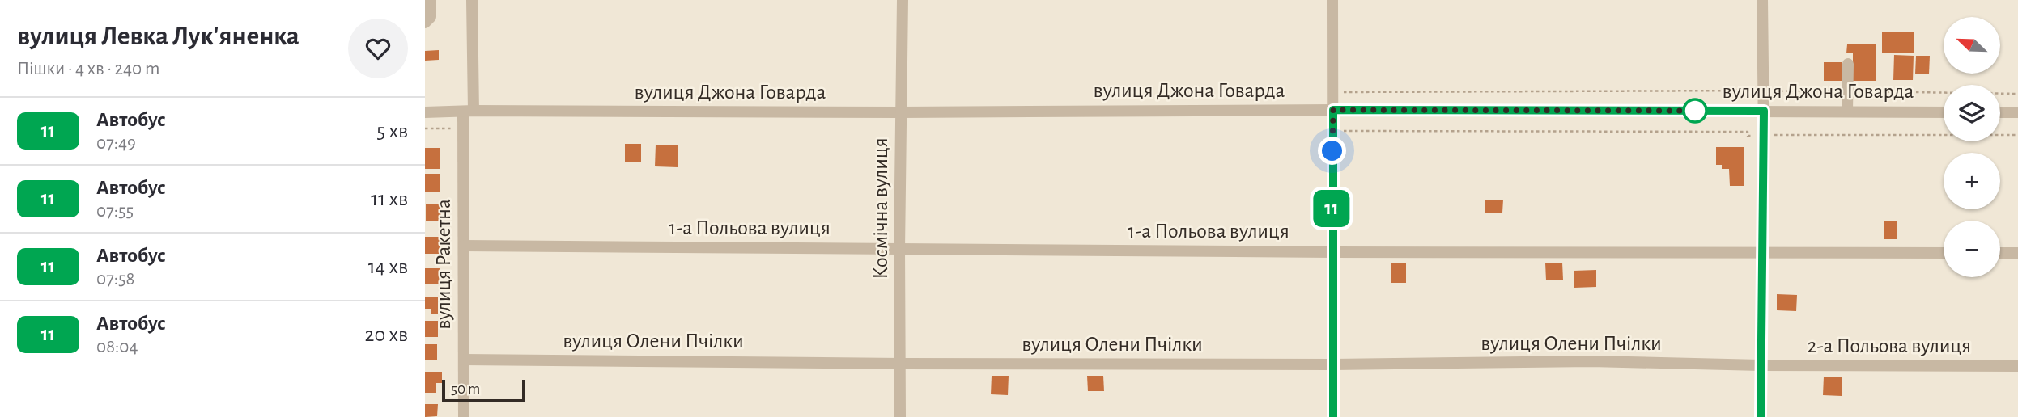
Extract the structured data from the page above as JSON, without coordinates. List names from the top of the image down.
{
  "streets": {
    "street": [
      "вулиця Джона Говарда",
      "Космічна вулиця",
      "1-а Польова вулиця",
      "вулиця Ракетна",
      "вулиця Олени Пчілки",
      "2-а Польова вулиця"
    ]
  },
  "crossings": [
    ["вулиця Джона Говарда", "Космічна вулиця"],
    ["вулиця Джона Говарда", "вулиця Ракетна"],
    ["Космічна вулиця", "1-а Польова вулиця"],
    ["Космічна вулиця", "вулиця Олени Пчілки"],
    ["1-а Польова вулиця", "вулиця Ракетна"],
    ["вулиця Ракетна", "вулиця Олени Пчілки"],
    ["вулиця Олени Пчілки", "2-а Польова вулиця"]
  ],
  "lines": ["bus line 11"],
  "scale_bar": "50 m",
  "north": "top left",
  "page": {
    "heading": ["вулиця Левка Лук'яненка", "Пішки · 4 хв · 240 m"],
    "on_map": "11",
    "map_buttons": ["+", "−"],
    "list": [
      {
        "mark": "11",
        "name": "Автобус",
        "note": "07:49",
        "value": "5 хв"
      },
      {
        "mark": "11",
        "name": "Автобус",
        "note": "07:55",
        "value": "11 хв"
      },
      {
        "mark": "11",
        "name": "Автобус",
        "note": "07:58",
        "value": "14 хв"
      },
      {
        "mark": "11",
        "name": "Автобус",
        "note": "08:04",
        "value": "20 хв"
      }
    ],
    "scale": "50 m"
  }
}
